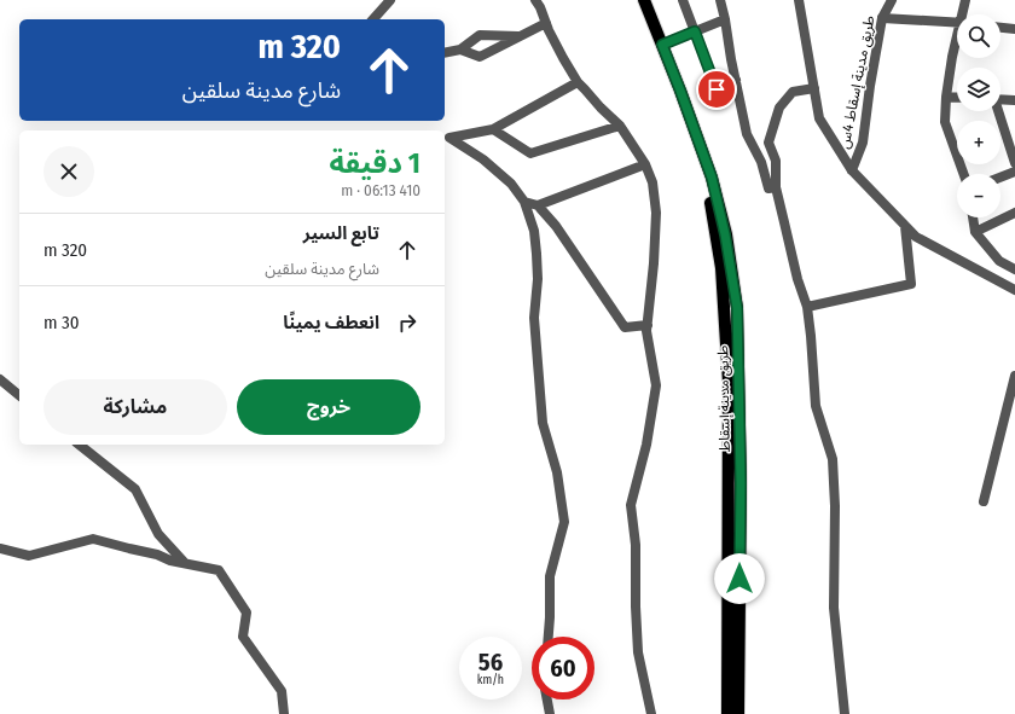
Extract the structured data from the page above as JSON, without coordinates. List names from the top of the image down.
{
  "streets": {
    "main road": ["طريق مدينة إسقاط"],
    "street": ["طريق مدينة إسقاط 4س"]
  },
  "page": {
    "map_buttons": ["+", "−"],
    "turn": ["320 m", "شارع مدينة سلقين"],
    "heading": ["1 دقيقة", "410 m · 06:13"],
    "list": [
      {
        "name": "تابع السير",
        "note": "شارع مدينة سلقين",
        "value": "320 m"
      },
      {
        "name": "انعطف يمينًا",
        "value": "30 m"
      }
    ],
    "buttons": ["خروج", "مشاركة"],
    "speed": "56 km/h",
    "limit": "60"
  }
}
